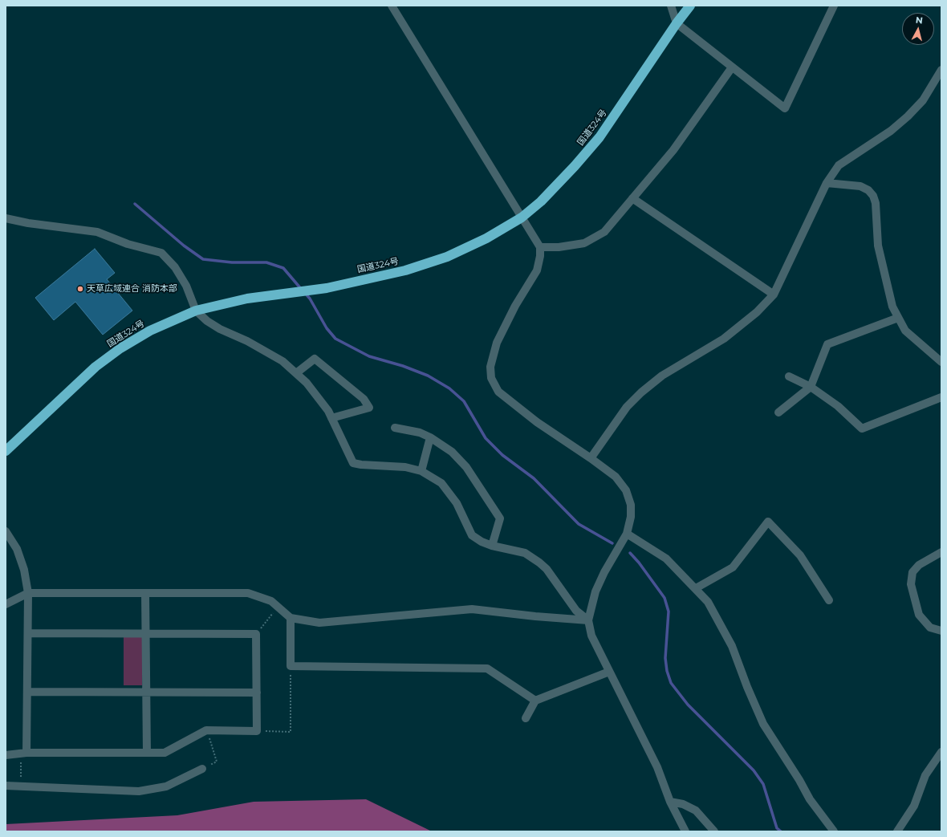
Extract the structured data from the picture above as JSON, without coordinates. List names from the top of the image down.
{
  "streets": {
    "highway": ["国道324号"]
  },
  "places": ["天草広域連合 消防本部"],
  "north": "top"
}
